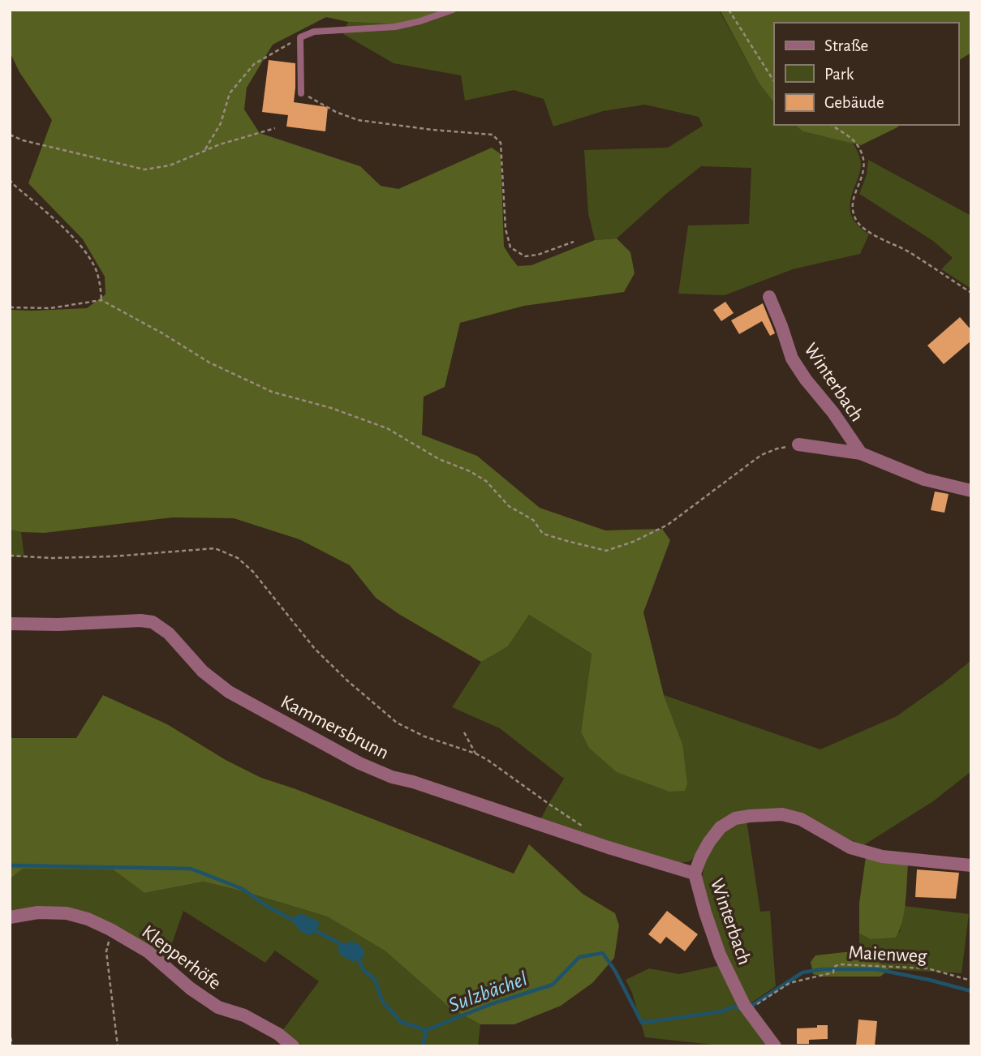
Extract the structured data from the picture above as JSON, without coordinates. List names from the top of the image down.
{
  "streets": {
    "street": ["Winterbach", "Kammersbrunn", "Klepperhöfe"],
    "path": ["Maienweg"]
  },
  "crossings": [
    ["Winterbach", "Kammersbrunn"],
    ["Winterbach", "Maienweg"]
  ],
  "water": ["Sulzbächel"],
  "legend": ["Straße", "Park", "Gebäude"]
}
